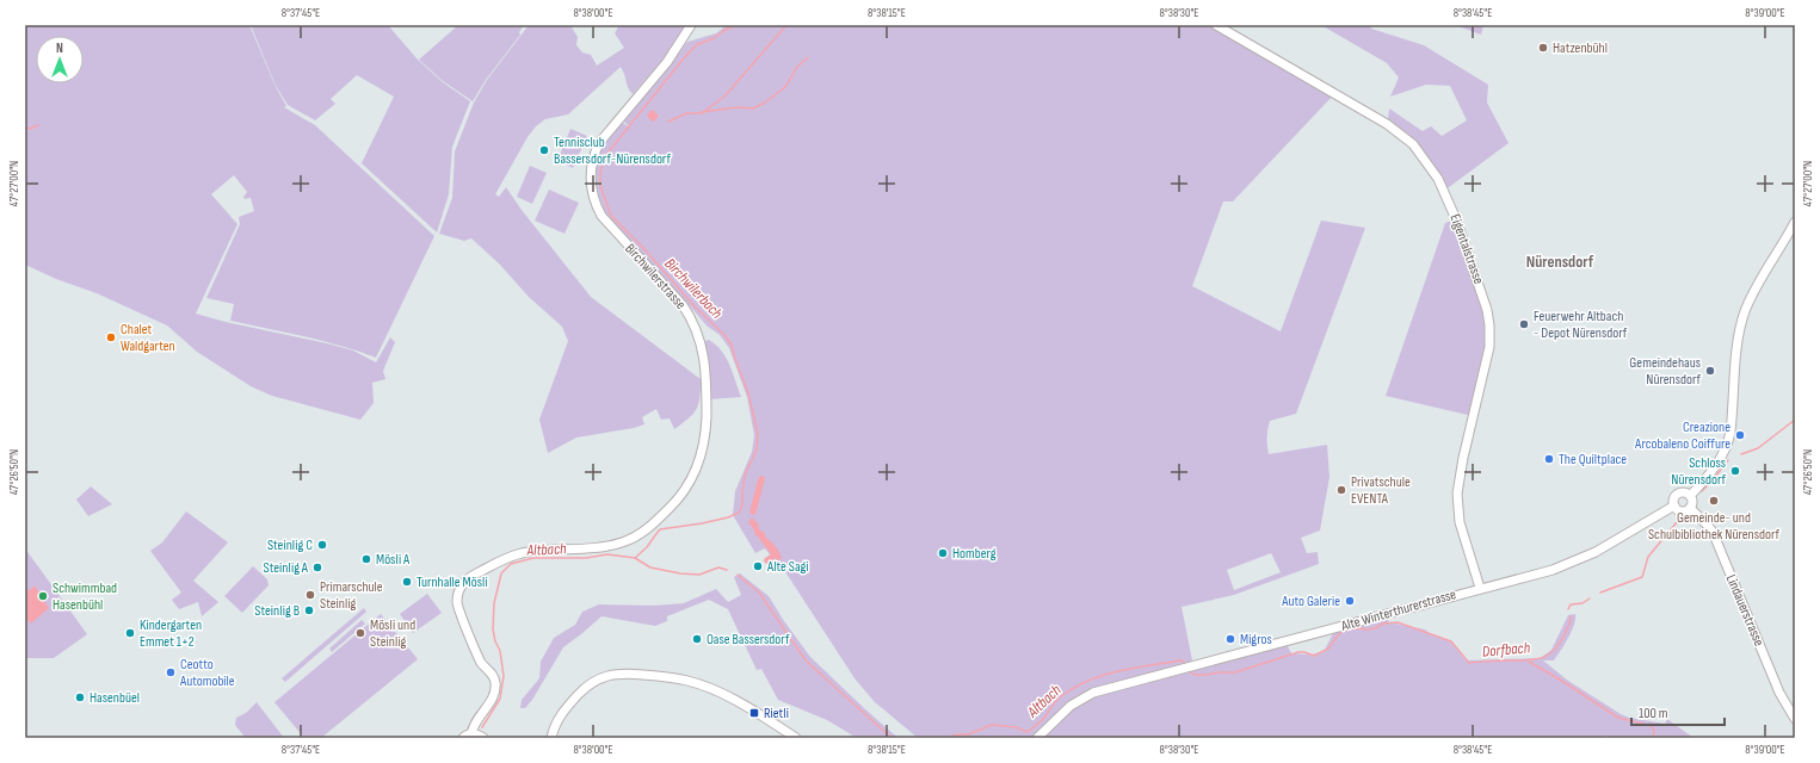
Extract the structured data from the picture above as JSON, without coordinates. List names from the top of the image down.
{
  "streets": {
    "street": [
      "Eigentalstrasse",
      "Birchwilerstrasse",
      "Alte Winterthurerstrasse",
      "Lindauerstrasse"
    ]
  },
  "crossings": [
    ["Eigentalstrasse", "Alte Winterthurerstrasse"],
    ["Alte Winterthurerstrasse", "Lindauerstrasse"]
  ],
  "districts": ["Nürensdorf"],
  "water": ["Birchwilerbach", "Altbach", "Dorfbach"],
  "places": {
    "other": [
      "Hatzenbühl",
      "Tennisclub Bassersdorf-Nürensdorf",
      "Feuerwehr Altbach - Depot Nürensdorf",
      "Chalet Waldgarten",
      "Gemeindehaus Nürensdorf",
      "Creazione Arcobaleno Coiffure",
      "The Quiltplace",
      "Schloss Nürensdorf",
      "Privatschule EVENTA",
      "Gemeinde- und Schulbibliothek Nürensdorf",
      "Steinlig C",
      "Homberg",
      "Mösli A",
      "Alte Sagi",
      "Steinlig A",
      "Turnhalle Mösli",
      "Primarschule Steinlig",
      "Schwimmbad Hasenbühl",
      "Auto Galerie",
      "Steinlig B",
      "Kindergarten Emmet 1+2",
      "Mösli und Steinlig",
      "Oase Bassersdorf",
      "Migros",
      "Ceotto Automobile",
      "Hasenbüel"
    ],
    "transit": ["Rietli"]
  },
  "scale_bar": "100 m",
  "north": "top",
  "coordinates": [
    "8°37'45\"E",
    "8°38'00\"E",
    "8°38'15\"E",
    "8°38'30\"E",
    "8°38'45\"E",
    "8°39'00\"E",
    "47°27'00\"N",
    "47°26'50\"N"
  ]
}
